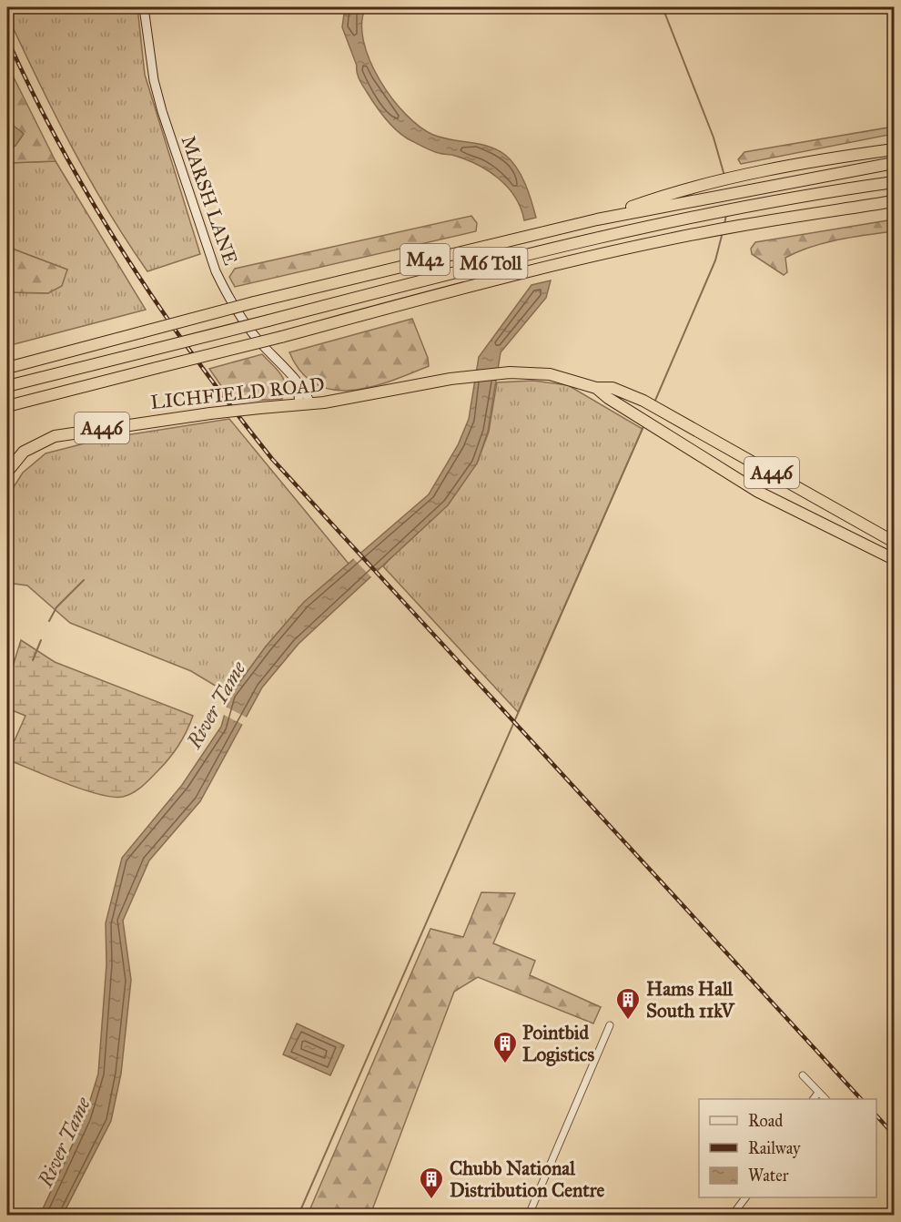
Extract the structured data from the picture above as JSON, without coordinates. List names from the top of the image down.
{
  "streets": {
    "highway": [
      "M42",
      "M6 Toll",
      "LICHFIELD ROAD",
      "A446"
    ],
    "main road": ["MARSH LANE"]
  },
  "crossings": [
    ["MARSH LANE", "LICHFIELD ROAD"],
    ["LICHFIELD ROAD", "A446"]
  ],
  "water": ["River Tame"],
  "places": {
    "building": ["Hams Hall South 11kV", "Pointbid Logistics", "Chubb National Distribution Centre"]
  },
  "legend": ["Road", "Railway", "Water"]
}
